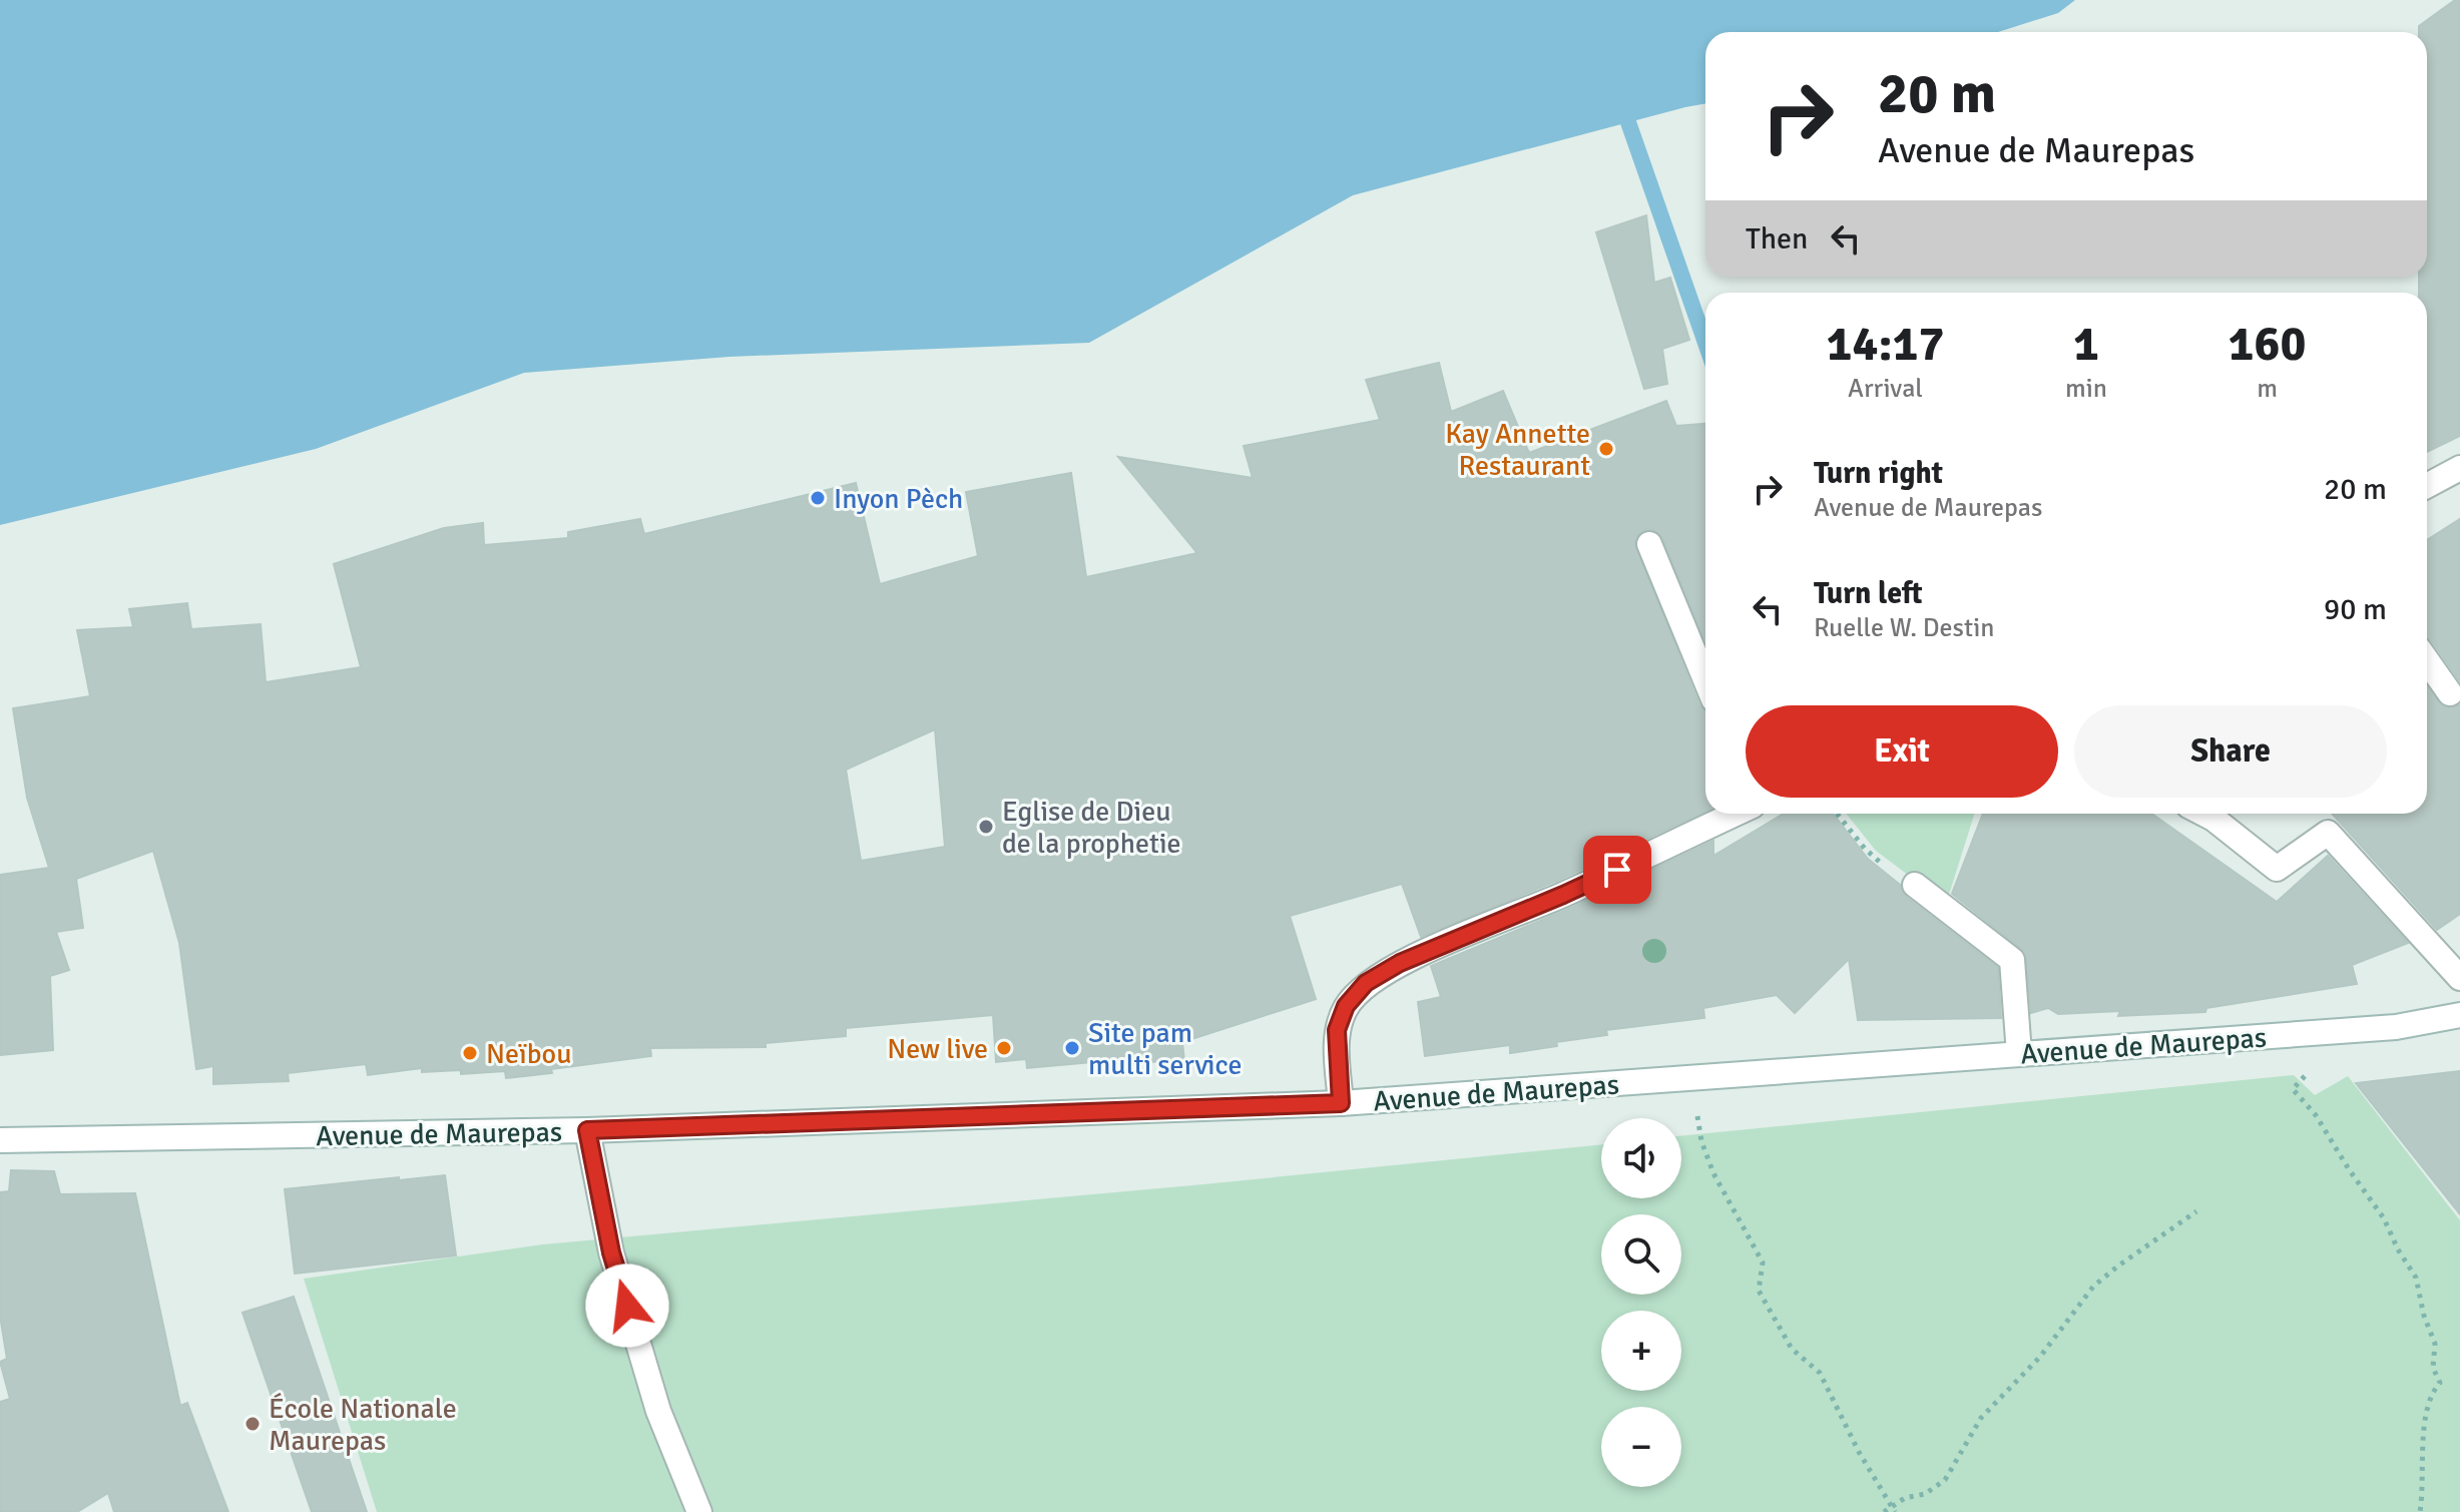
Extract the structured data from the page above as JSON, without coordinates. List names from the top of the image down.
{
  "streets": {
    "street": ["Avenue de Maurepas"]
  },
  "places": [
    "Kay Annette Restaurant",
    "Inyon Pèch",
    "Eglise de Dieu de la prophetie",
    "New live",
    "Site pam multi service",
    "Neïbou",
    "École Nationale Maurepas"
  ],
  "page": {
    "turn": ["20 m", "Avenue de Maurepas"],
    "then": "Then",
    "eta": [
      "14:17",
      "Arrival",
      "1",
      "min",
      "160",
      "m"
    ],
    "list": [
      {
        "name": "Turn right",
        "note": "Avenue de Maurepas",
        "value": "20 m"
      },
      {
        "name": "Turn left",
        "note": "Ruelle W. Destin",
        "value": "90 m"
      }
    ],
    "buttons": ["Exit", "Share"],
    "map_buttons": ["+", "−"]
  }
}
